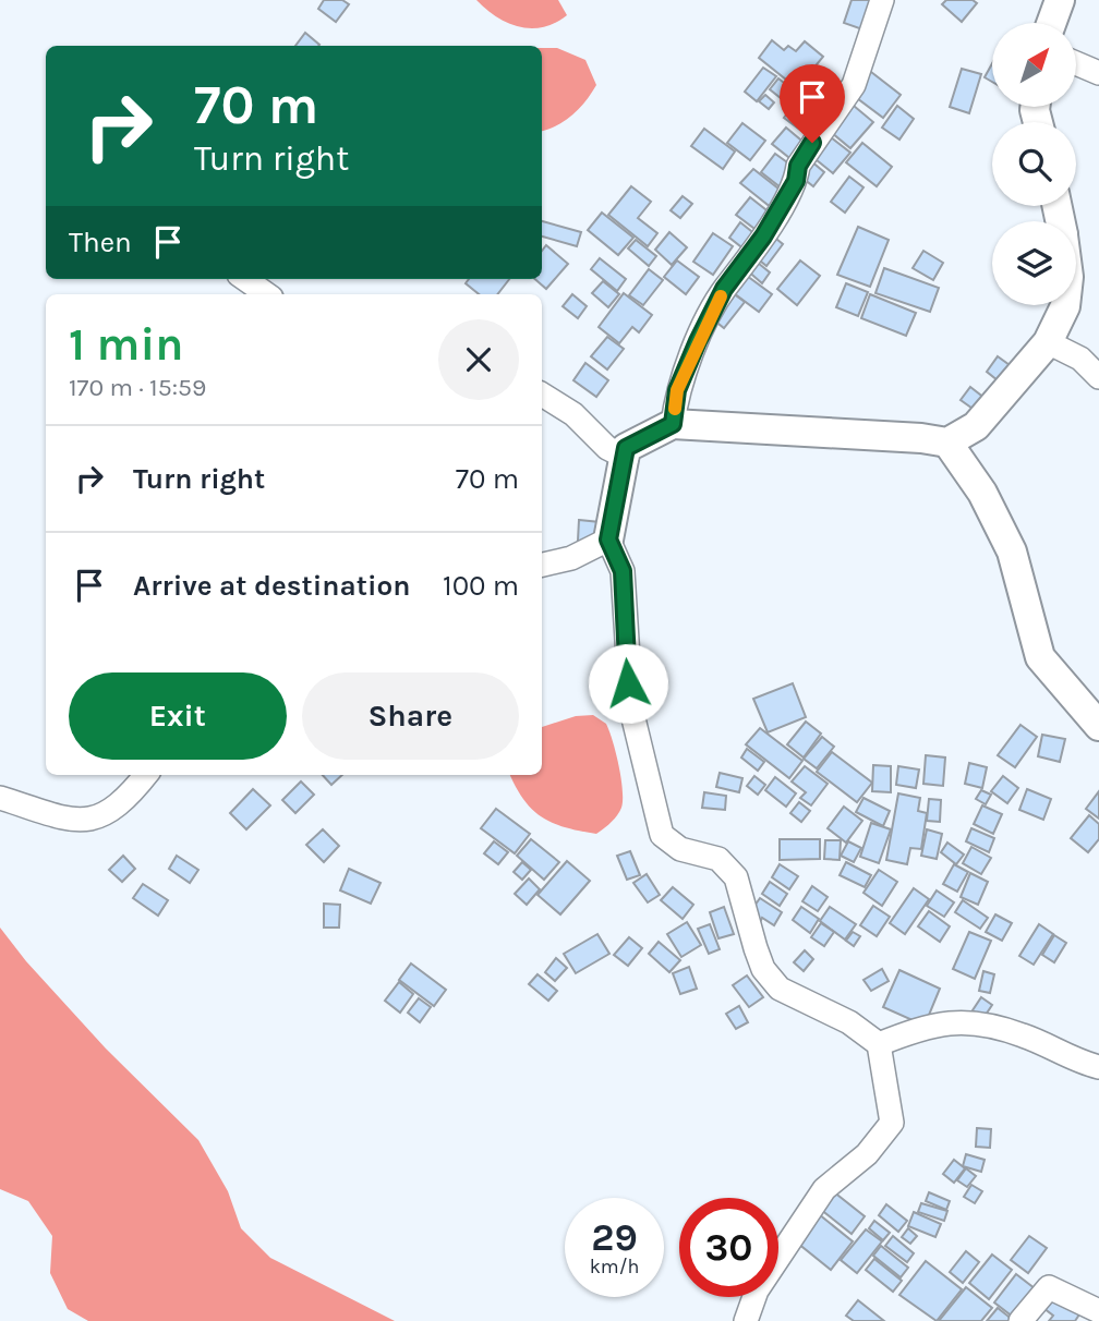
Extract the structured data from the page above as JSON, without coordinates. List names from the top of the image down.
{
  "north": "top right",
  "page": {
    "turn": ["70 m", "Turn right"],
    "then": "Then",
    "heading": ["1 min", "170 m · 15:59"],
    "list": [
      {
        "name": "Turn right",
        "value": "70 m"
      },
      {
        "name": "Arrive at destination",
        "value": "100 m"
      }
    ],
    "buttons": ["Exit", "Share"],
    "speed": "29 km/h",
    "limit": "30"
  }
}
